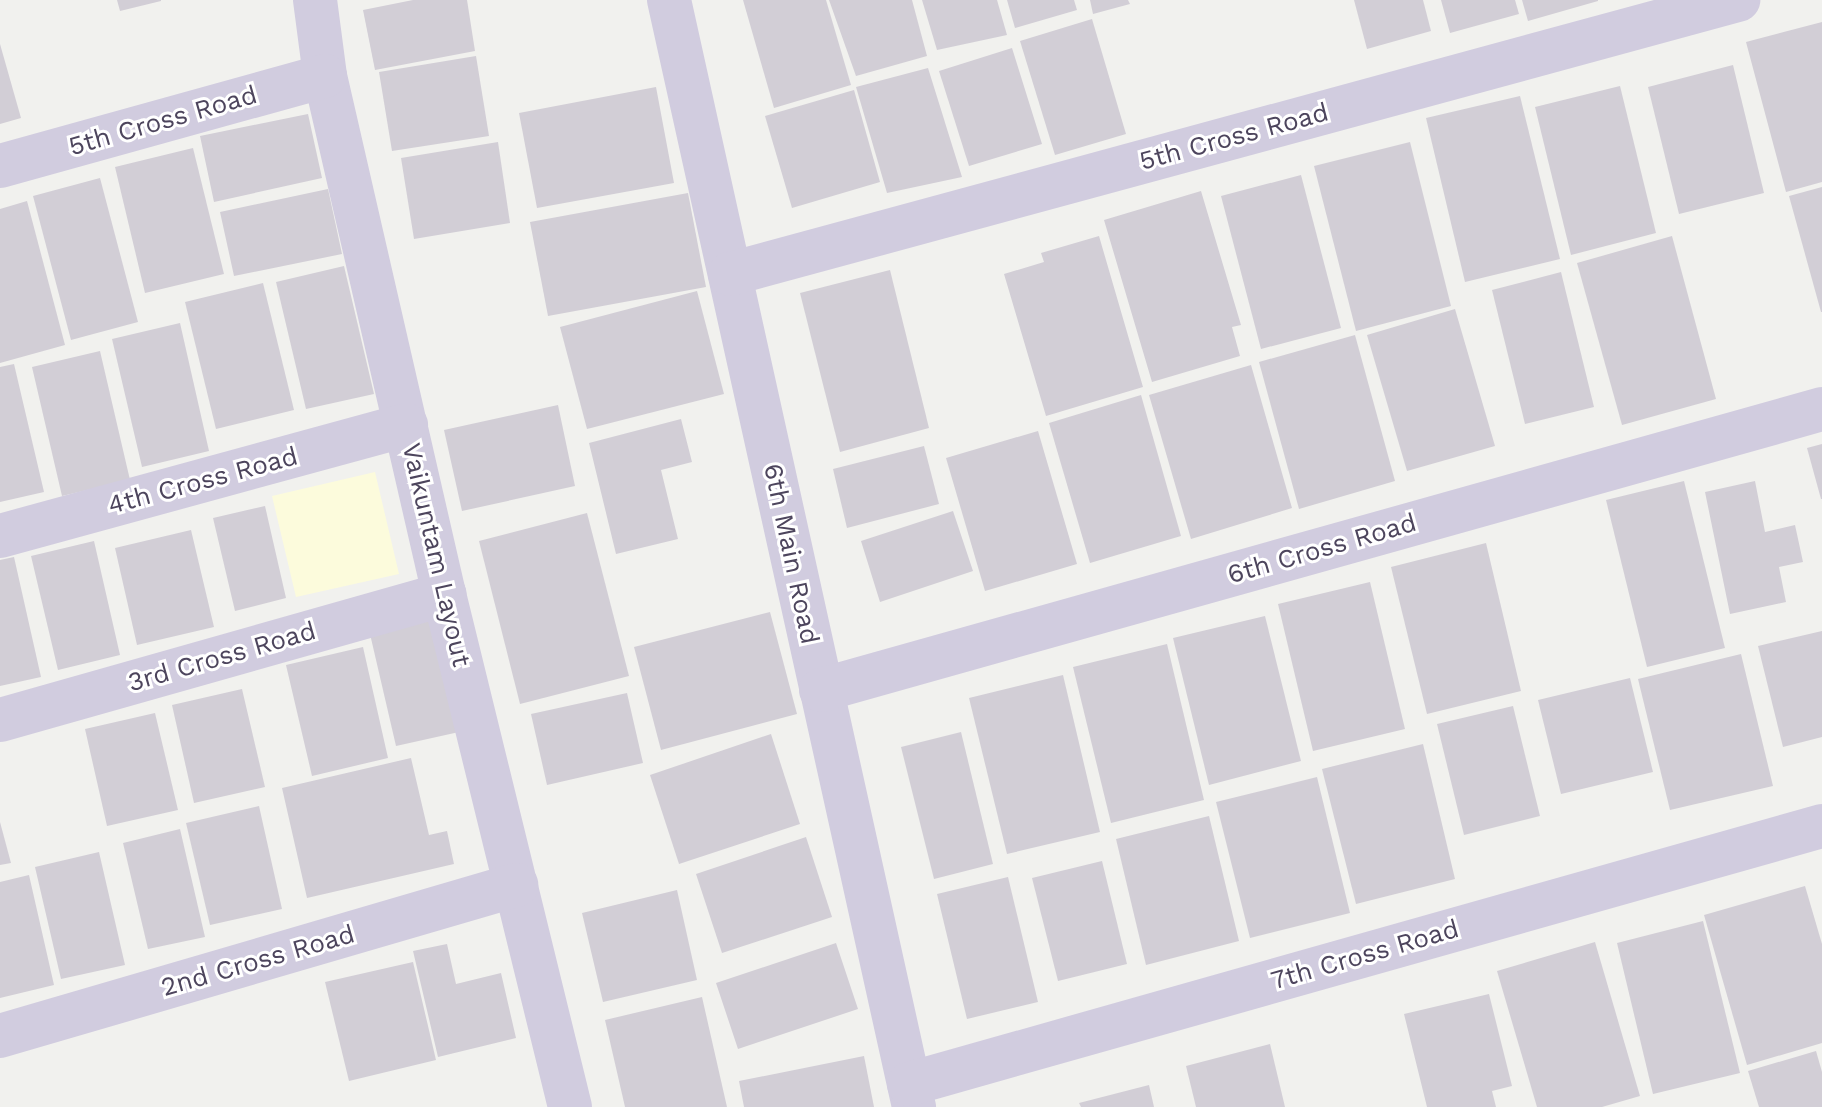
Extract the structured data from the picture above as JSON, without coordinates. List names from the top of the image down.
{
  "streets": {
    "street": [
      "5th Cross Road",
      "4th Cross Road",
      "6th Cross Road",
      "6th Main Road",
      "Vaikuntam Layout",
      "3rd Cross Road",
      "7th Cross Road",
      "2nd Cross Road"
    ]
  },
  "crossings": [
    ["5th Cross Road", "6th Main Road"],
    ["5th Cross Road", "Vaikuntam Layout"],
    ["4th Cross Road", "Vaikuntam Layout"],
    ["6th Cross Road", "6th Main Road"],
    ["6th Main Road", "7th Cross Road"],
    ["Vaikuntam Layout", "3rd Cross Road"],
    ["Vaikuntam Layout", "2nd Cross Road"]
  ]
}
